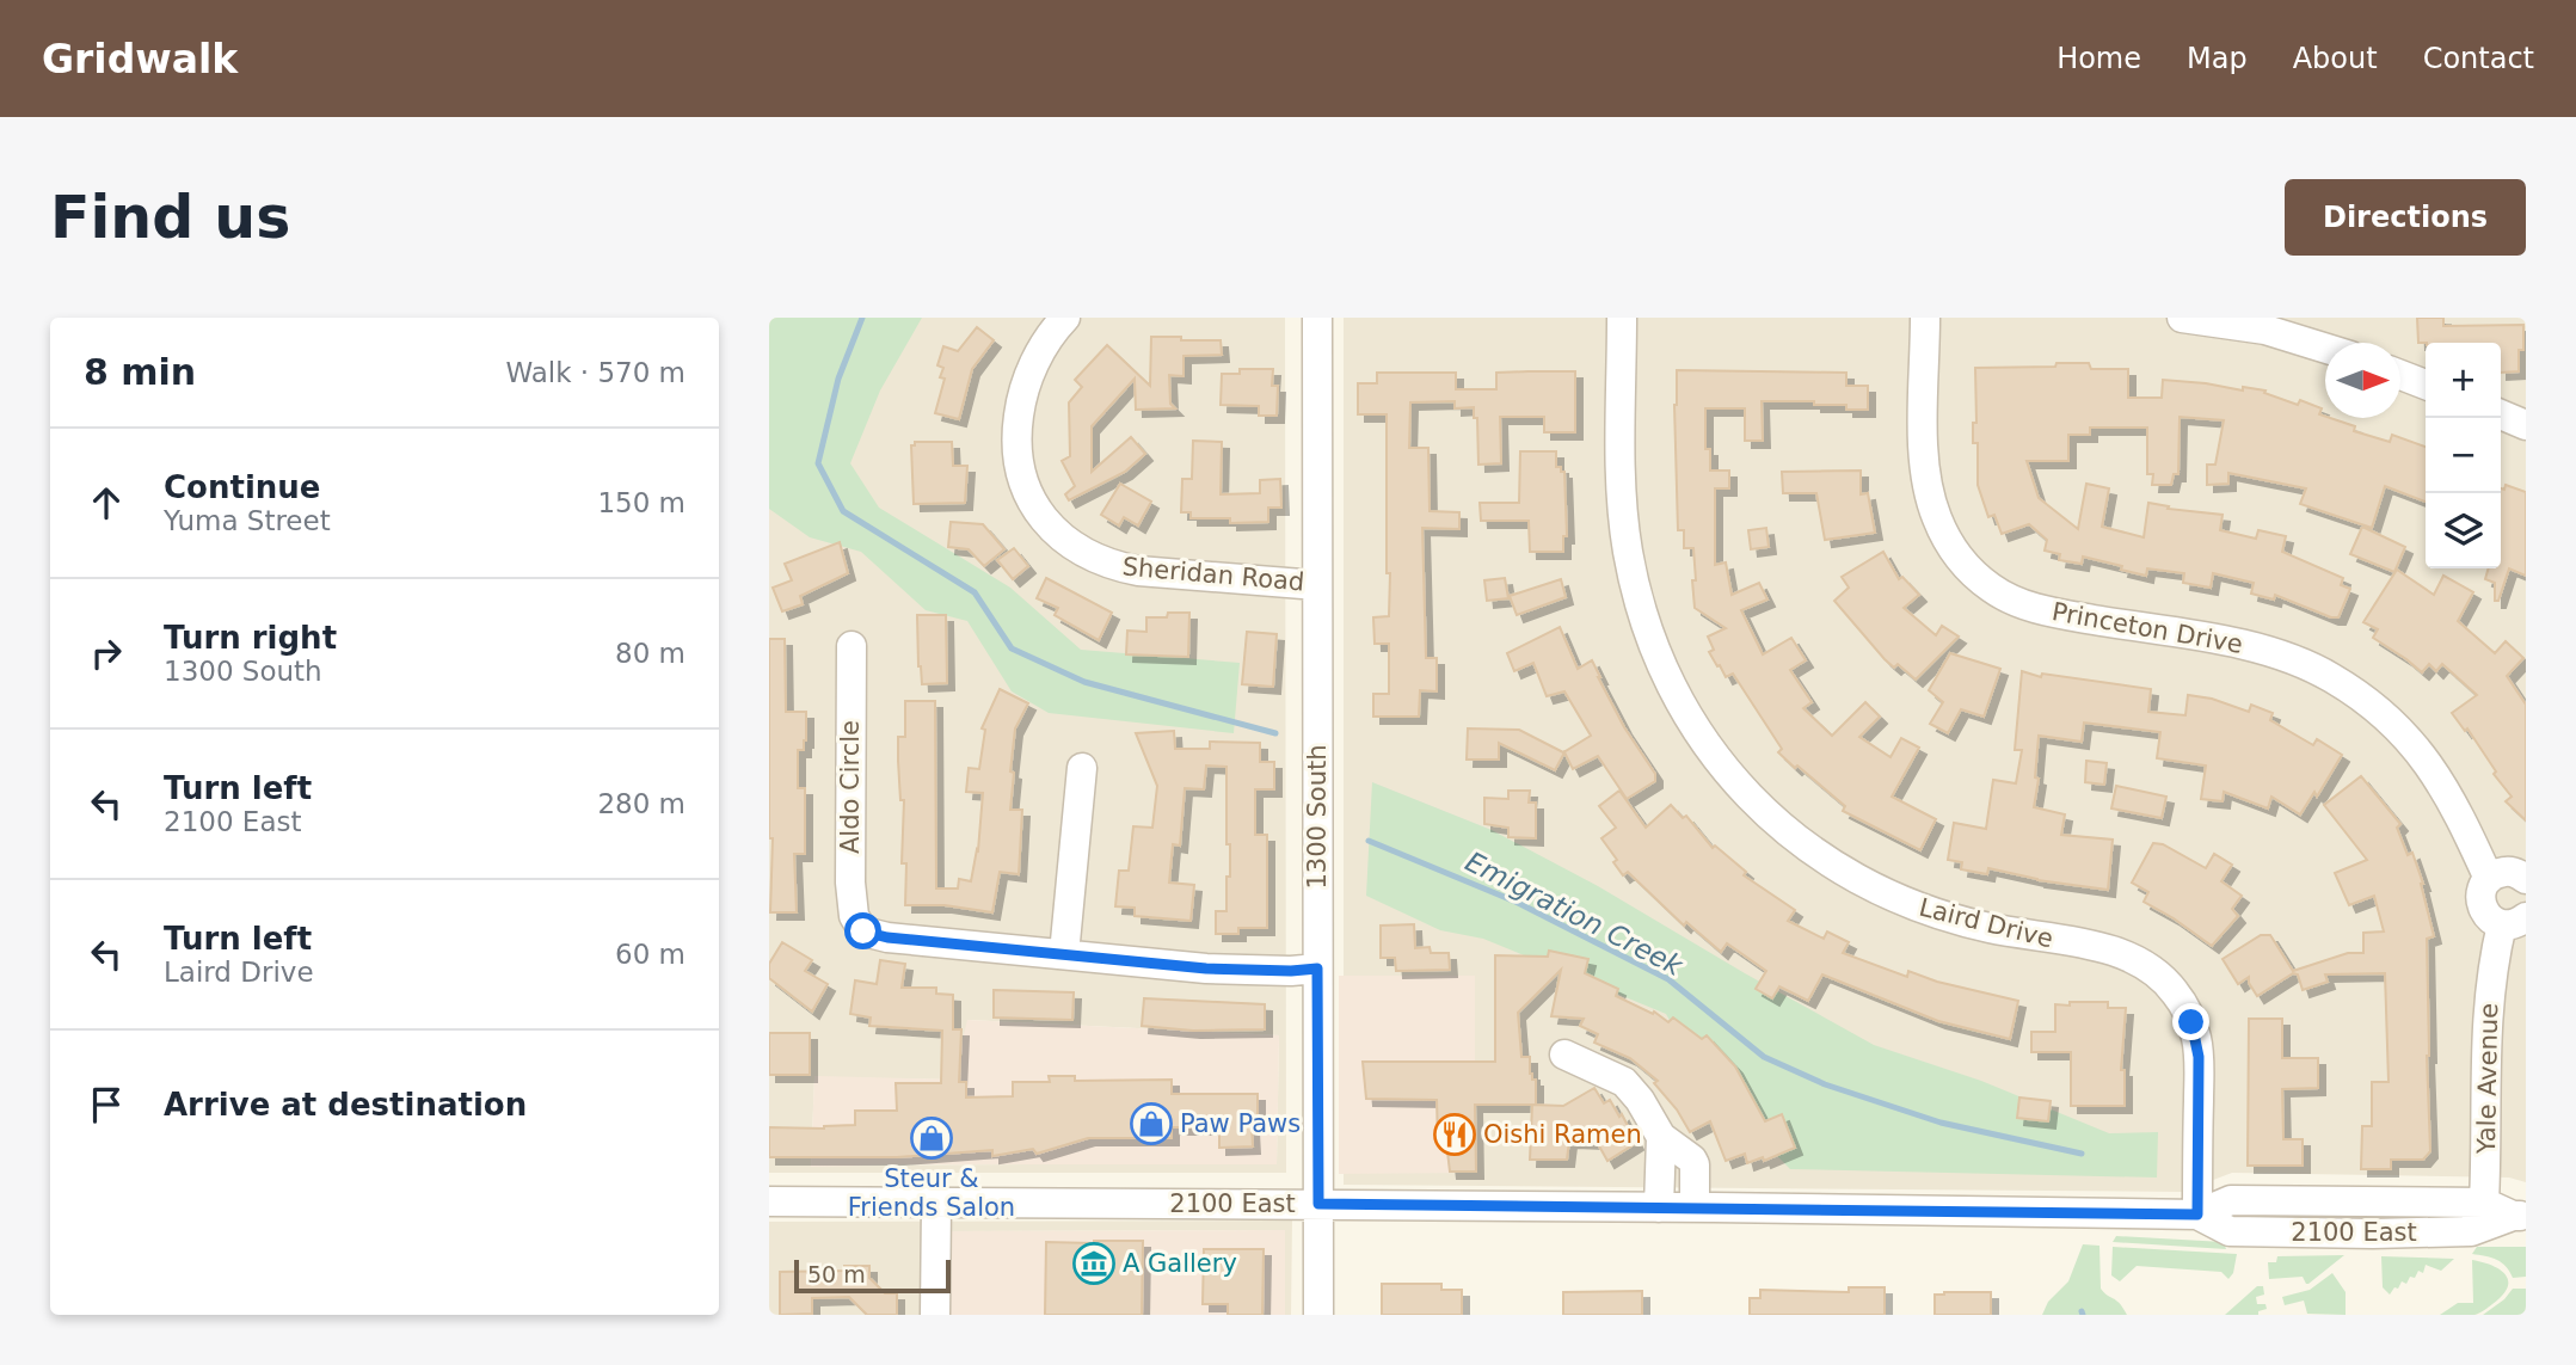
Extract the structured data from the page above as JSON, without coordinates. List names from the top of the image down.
{
  "streets": {
    "street": [
      "Sheridan Road",
      "Princeton Drive",
      "Aldo Circle",
      "1300 South",
      "Laird Drive",
      "Yale Avenue",
      "2100 East"
    ]
  },
  "crossings": [
    ["Sheridan Road", "1300 South"],
    ["1300 South", "2100 East"],
    ["Laird Drive", "2100 East"],
    ["Yale Avenue", "2100 East"]
  ],
  "water": ["Emigration Creek"],
  "places": {
    "shop": ["Paw Paws", "Steur & Friends Salon"],
    "restaurant": ["Oishi Ramen"],
    "museum": ["A Gallery"]
  },
  "scale_bar": "50 m",
  "north": "right",
  "page": {
    "header": "Gridwalk",
    "nav": [
      "Home",
      "Map",
      "About",
      "Contact"
    ],
    "buttons": "Directions",
    "title": "Find us",
    "heading": ["8 min", "Walk · 570 m"],
    "map_buttons": ["+", "−"],
    "list": [
      ["Continue", "Yuma Street", "150 m"],
      ["Turn right", "1300 South", "80 m"],
      ["Turn left", "2100 East", "280 m"],
      ["Turn left", "Laird Drive", "60 m"],
      "Arrive at destination"
    ],
    "scale": "50 m"
  }
}
